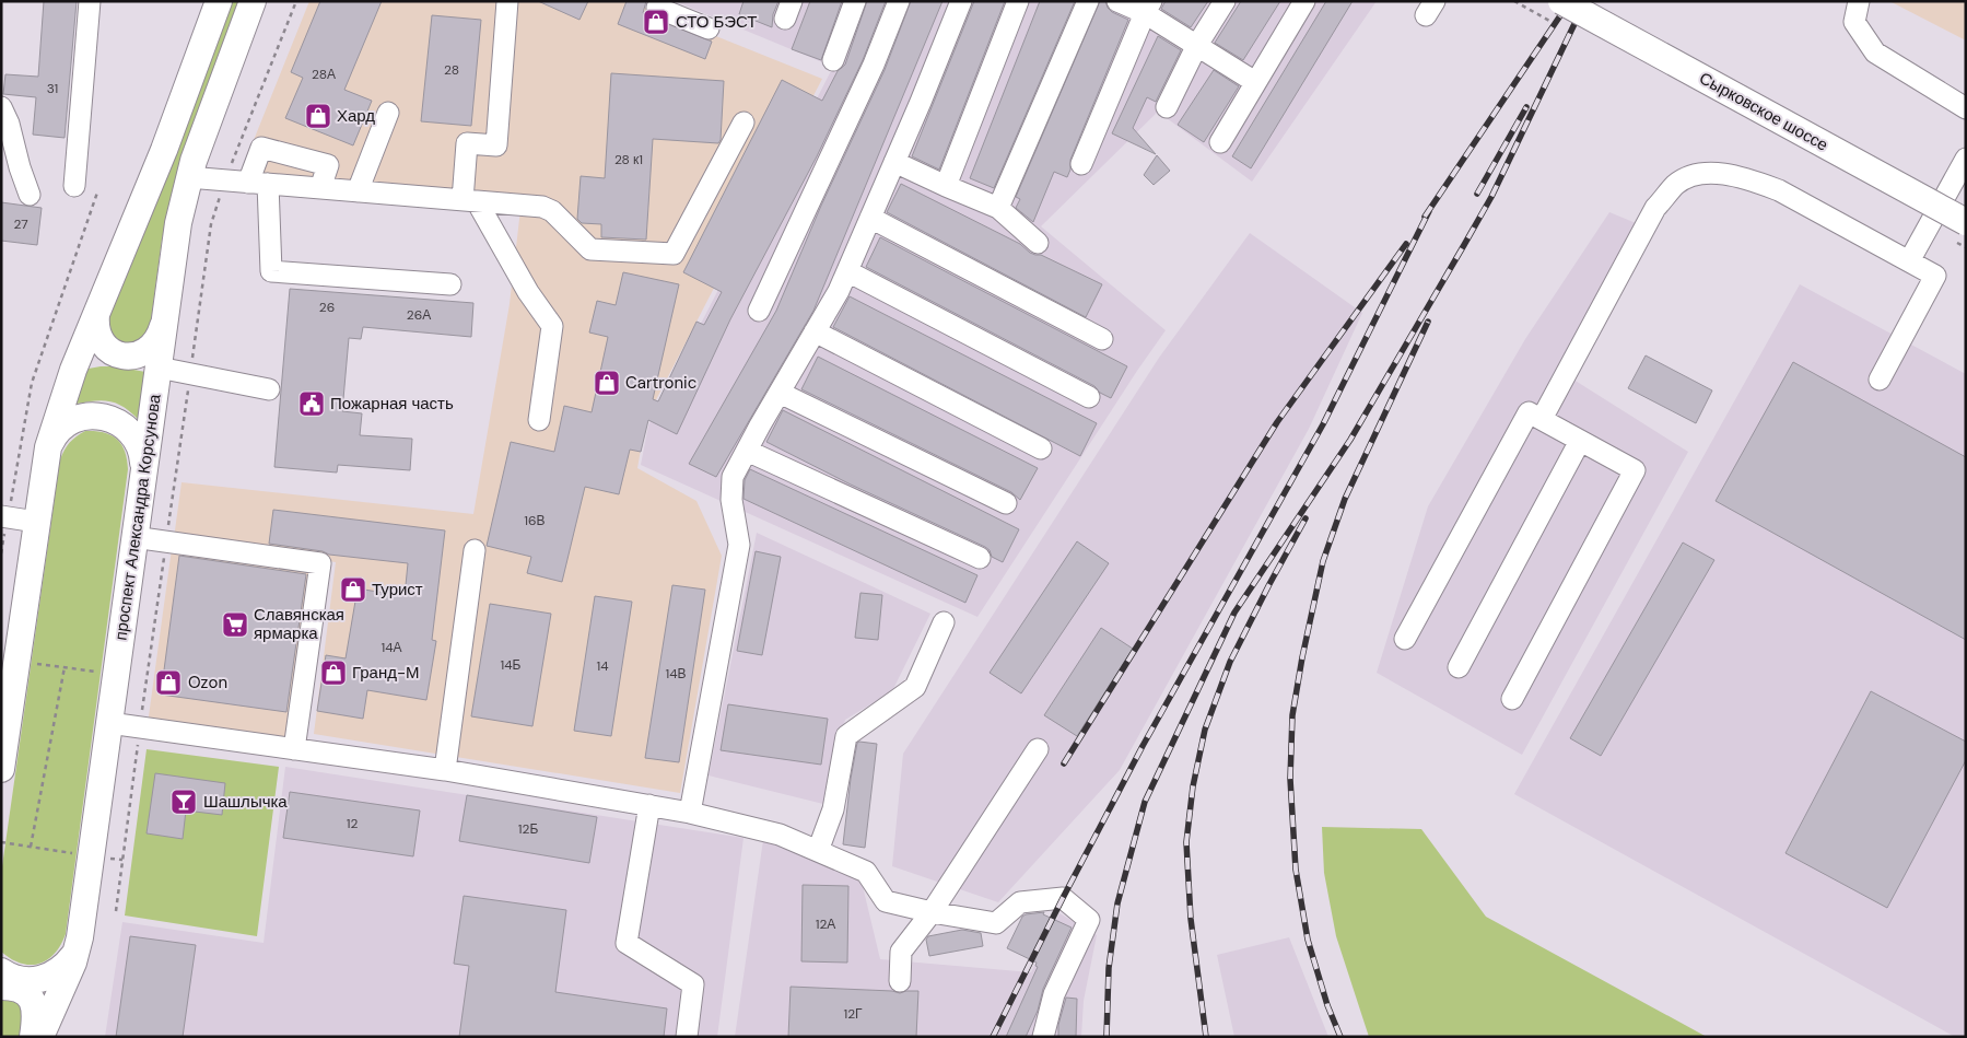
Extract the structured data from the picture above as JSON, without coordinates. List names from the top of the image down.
{
  "streets": {
    "main road": ["Сырковское шоссе", "проспект Александра Корсунова"]
  },
  "places": {
    "shop": [
      "СТО БЭСТ",
      "Хард",
      "Cartronic",
      "Турист",
      "Гранд-М",
      "Ozon"
    ],
    "public building": ["Пожарная часть"],
    "supermarket": ["Славянская ярмарка"],
    "bar": ["Шашлычка"]
  },
  "house_numbers": [
    "28",
    "28А",
    "31",
    "28 к1",
    "27",
    "26",
    "26А",
    "16В",
    "14А",
    "14Б",
    "14",
    "14В",
    "12",
    "12Б",
    "12А",
    "12Г"
  ]
}
